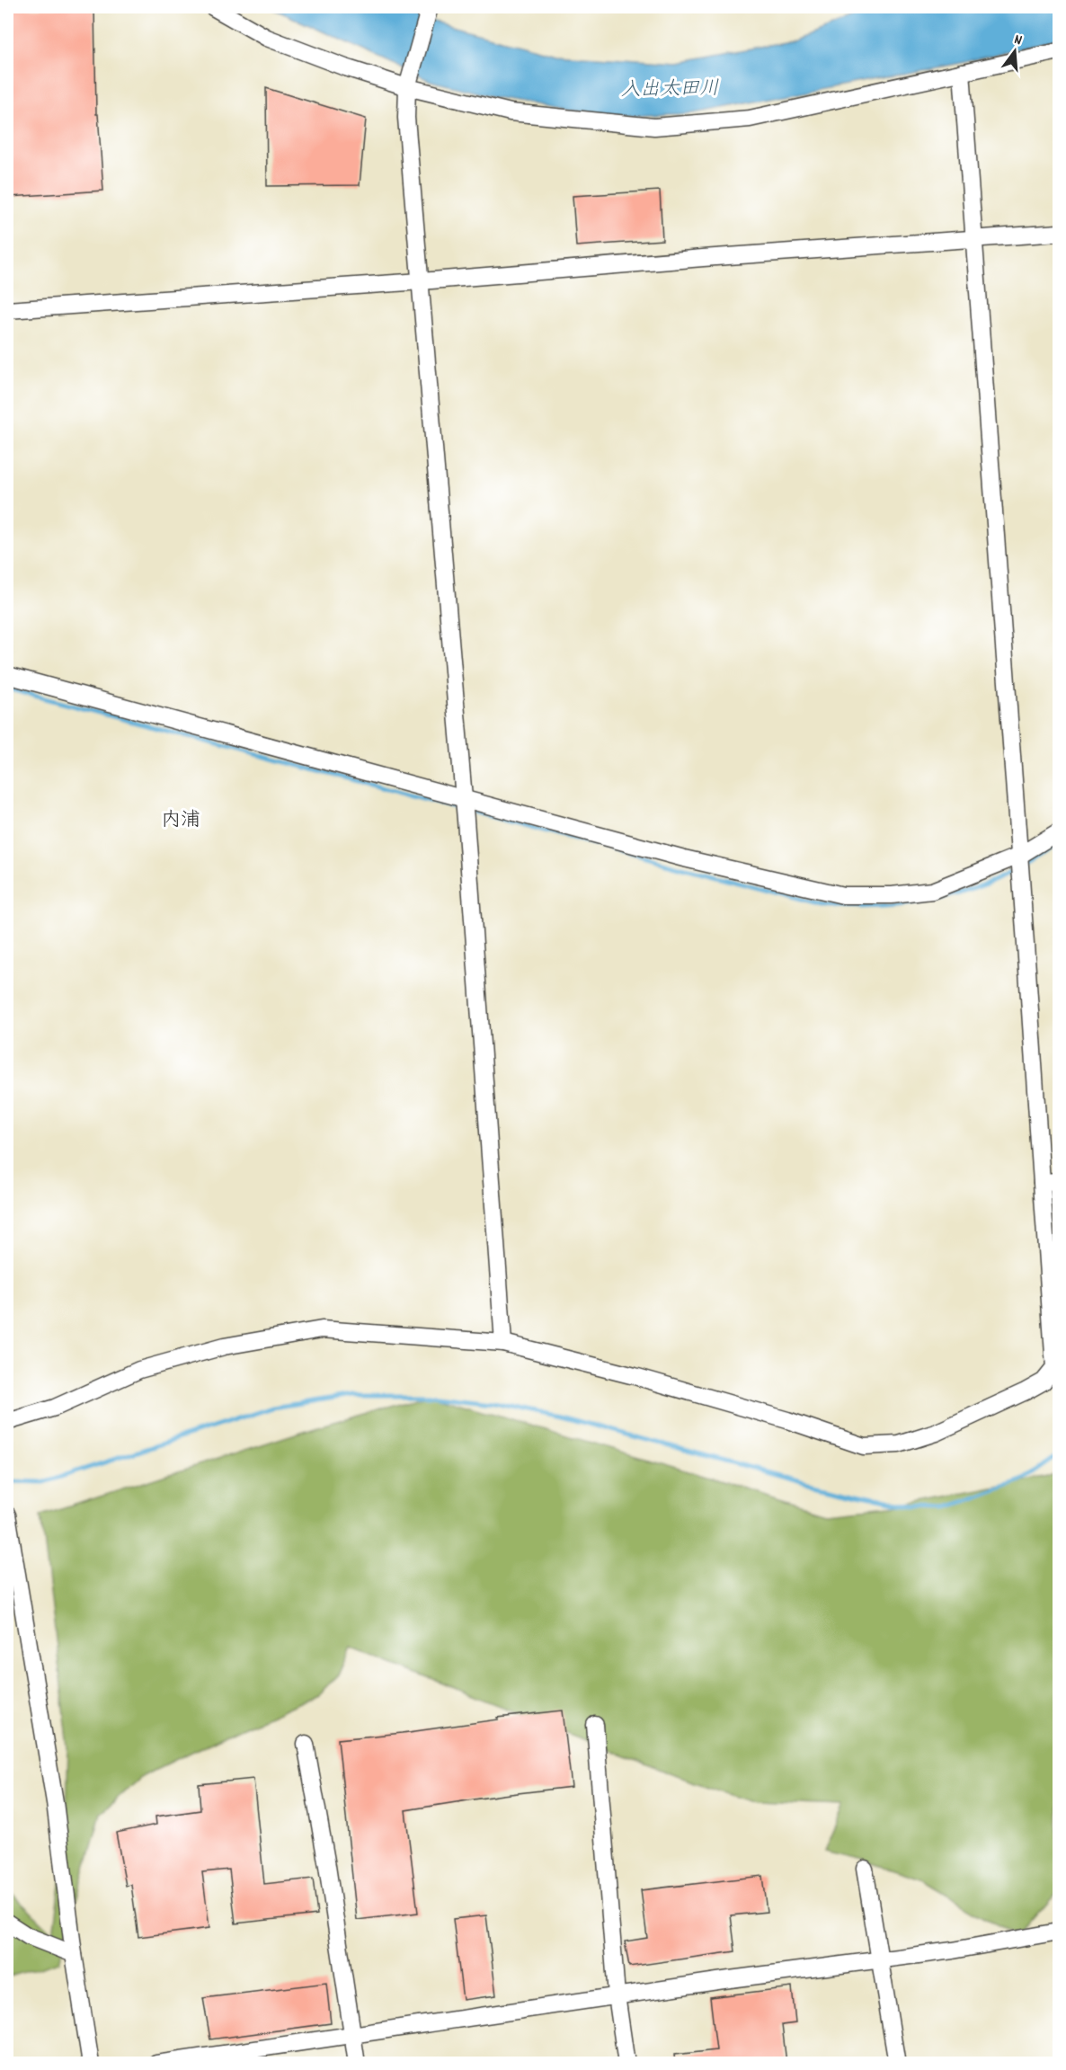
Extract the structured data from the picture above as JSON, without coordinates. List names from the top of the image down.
{
  "districts": ["内浦"],
  "water": ["入出太田川"],
  "north": "top"
}
